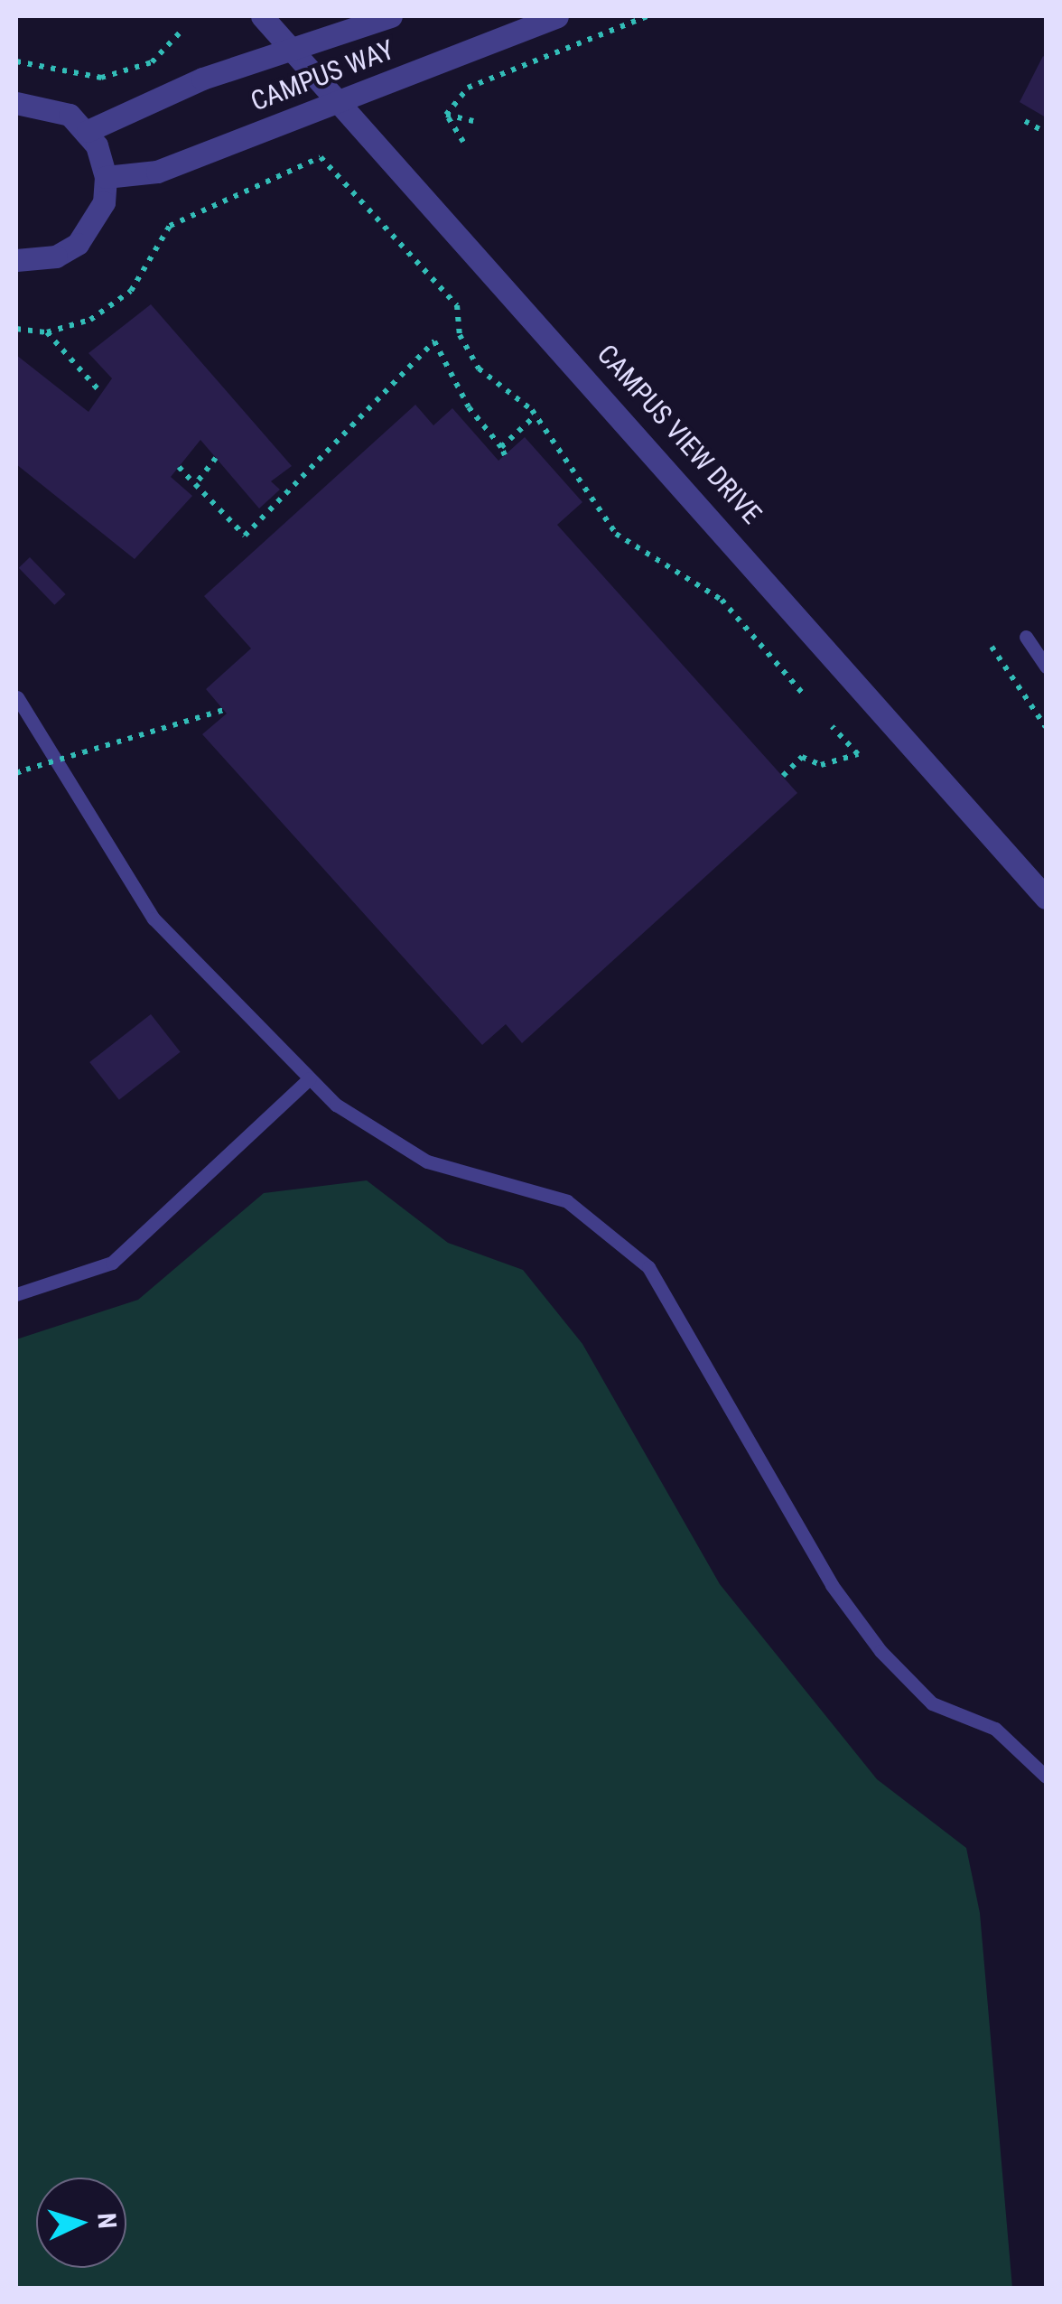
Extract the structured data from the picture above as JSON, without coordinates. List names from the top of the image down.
{
  "streets": {
    "street": ["CAMPUS WAY", "CAMPUS VIEW DRIVE"]
  },
  "crossings": [
    ["CAMPUS WAY", "CAMPUS VIEW DRIVE"]
  ],
  "north": "right"
}
